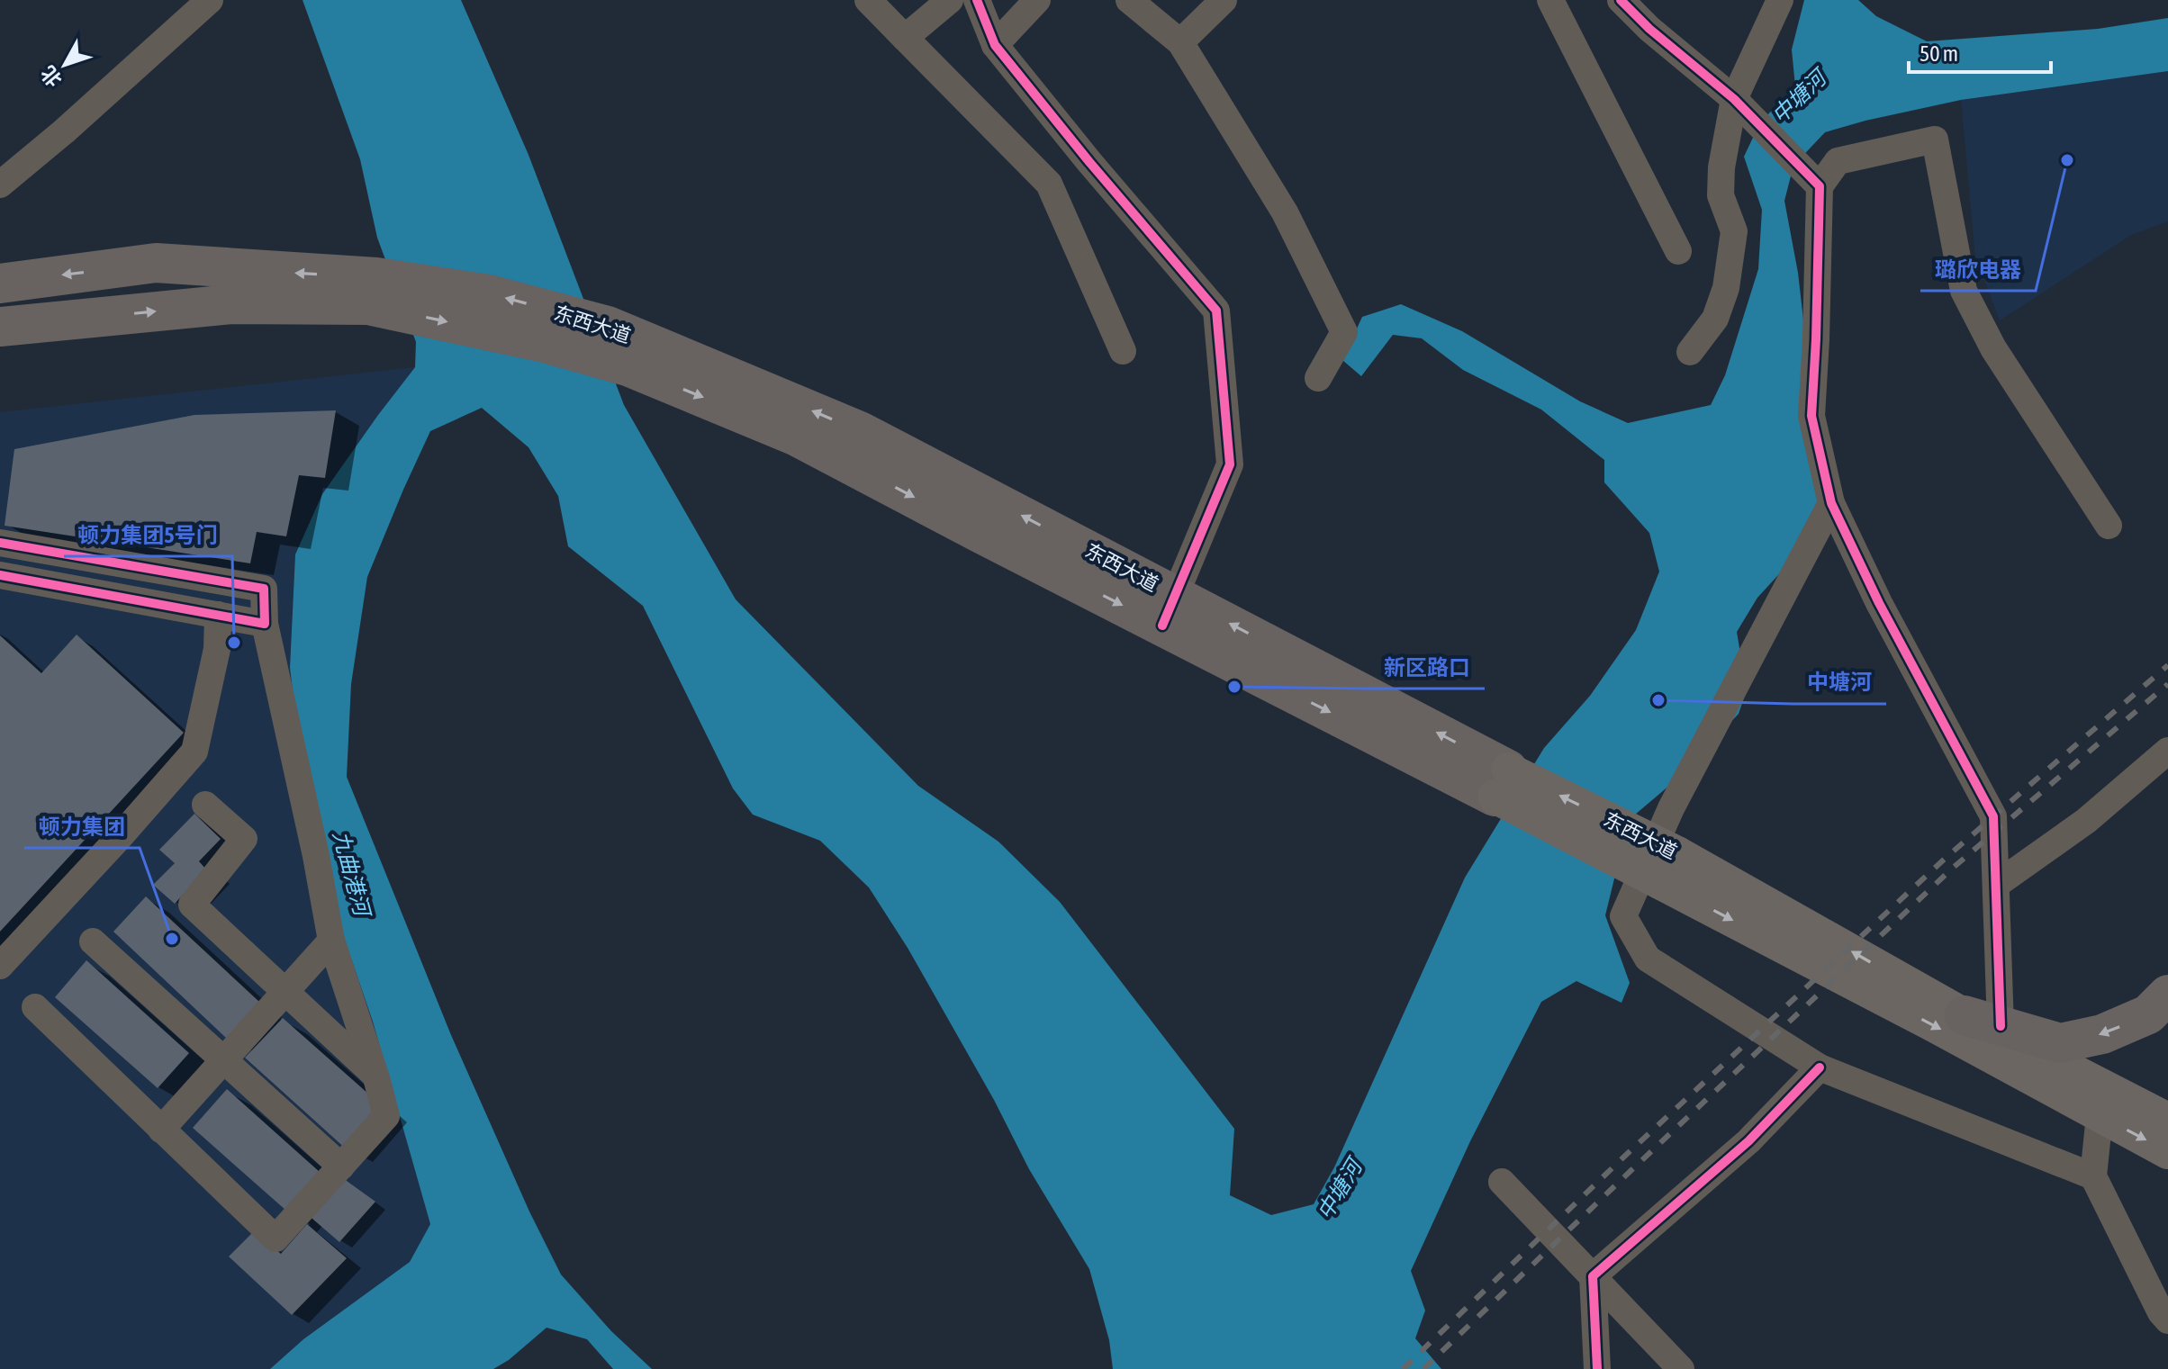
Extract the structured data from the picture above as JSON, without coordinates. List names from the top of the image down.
{
  "streets": {
    "highway": ["东西大道"]
  },
  "water": ["中塘河", "九曲港河"],
  "places": [
    "璐欣电器",
    "顿力集团5号门",
    "新区路口",
    "中塘河",
    "顿力集团"
  ],
  "scale_bar": "50 m",
  "north": "bottom left"
}
